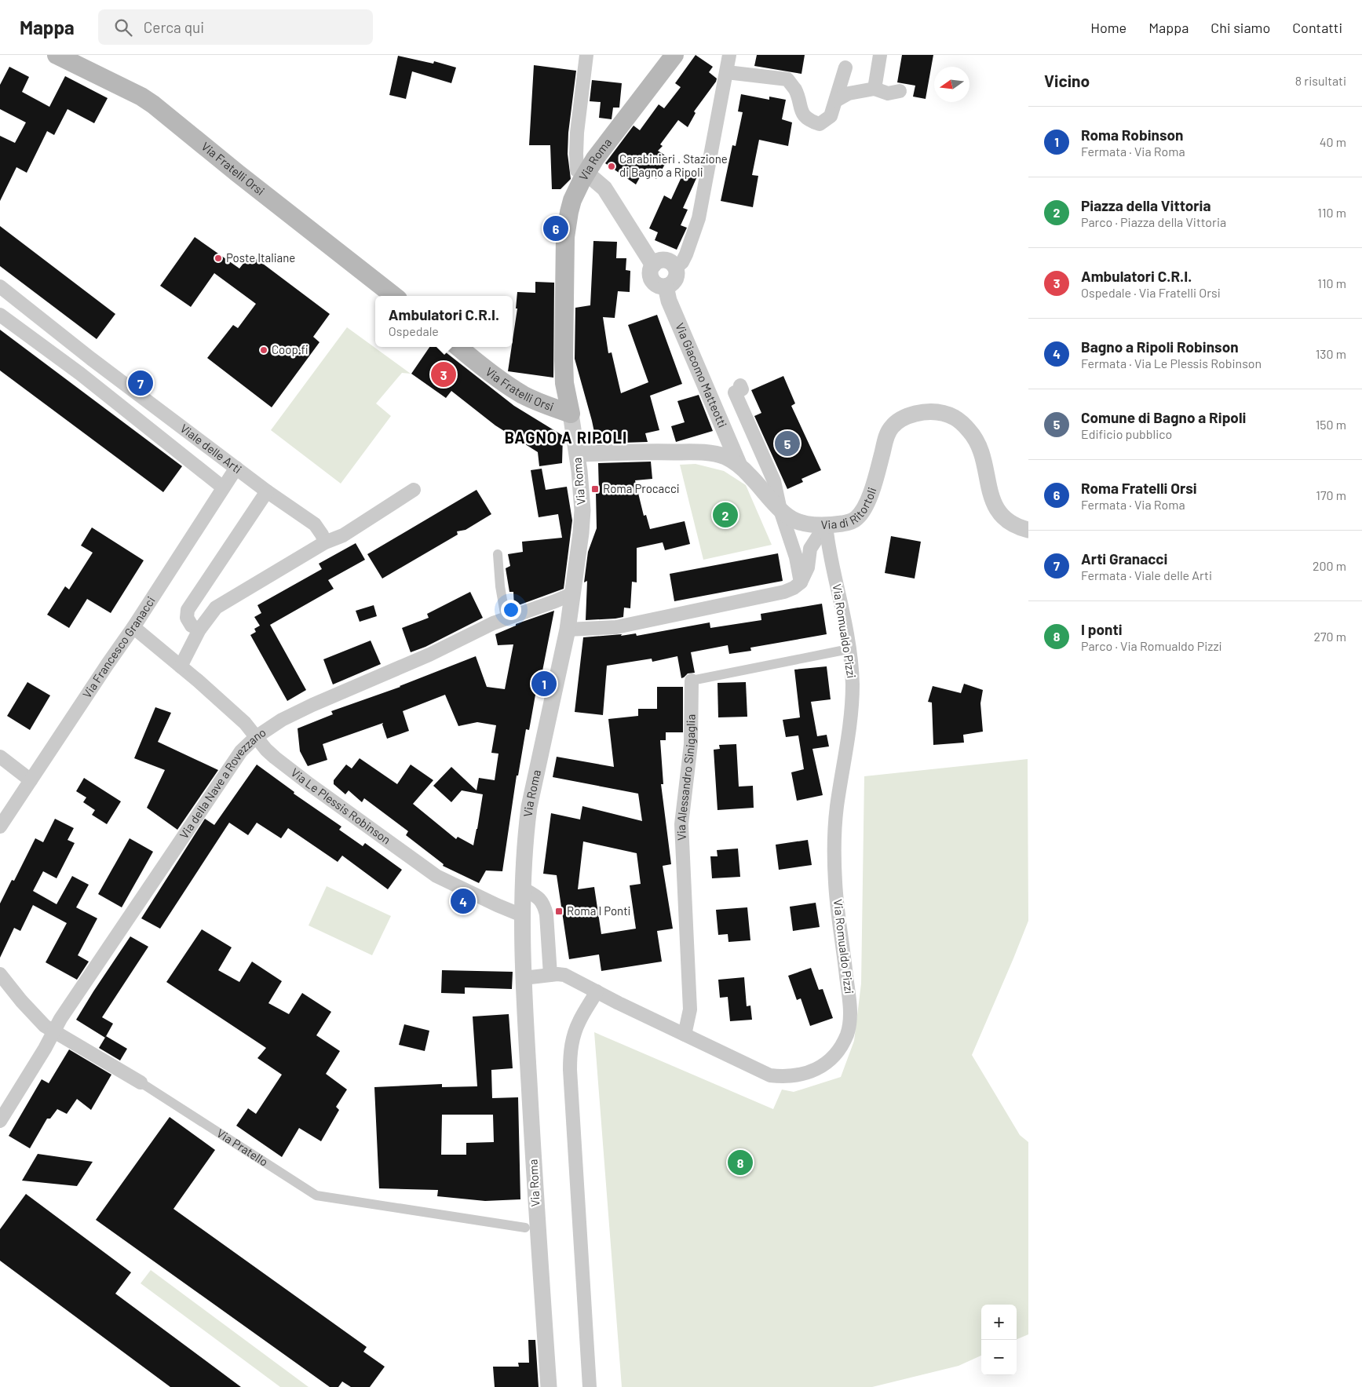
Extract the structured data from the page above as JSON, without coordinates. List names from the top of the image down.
{
  "streets": {
    "main road": ["Via Roma", "Via Fratelli Orsi"],
    "street": [
      "Via Giacomo Matteotti",
      "Viale delle Arti",
      "Via di Ritortoli",
      "Via Romualdo Pizzi",
      "Via Francesco Granacci",
      "Via Alessandro Sinigaglia",
      "Via della Nave a Rovezzano",
      "Via Le Plessis Robinson",
      "Via Pratello"
    ]
  },
  "crossings": [
    ["Via Roma", "Via Fratelli Orsi"],
    ["Via Roma", "Via della Nave a Rovezzano"],
    ["Via Roma", "Via Le Plessis Robinson"],
    ["Viale delle Arti", "Via Francesco Granacci"],
    ["Via di Ritortoli", "Via Romualdo Pizzi"],
    ["Via Romualdo Pizzi", "Via Alessandro Sinigaglia"],
    ["Via Francesco Granacci", "Via Le Plessis Robinson"],
    ["Via della Nave a Rovezzano", "Via Le Plessis Robinson"],
    ["Via della Nave a Rovezzano", "Via Pratello"]
  ],
  "districts": ["BAGNO A RIPOLI"],
  "places": {
    "other": ["Carabinieri . Stazione di Bagno a Ripoli", "Poste Italiane", "Coop.fi"],
    "transit": ["Roma Procacci", "Roma I Ponti"]
  },
  "north": "left",
  "page": {
    "header": "Mappa",
    "search": "Cerca qui",
    "nav": [
      "Home",
      "Mappa",
      "Chi siamo",
      "Contatti"
    ],
    "heading": ["Vicino", "8 risultati"],
    "list": [
      {
        "mark": "1",
        "name": "Roma Robinson",
        "note": "Fermata · Via Roma",
        "value": "40 m"
      },
      {
        "mark": "2",
        "name": "Piazza della Vittoria",
        "note": "Parco · Piazza della Vittoria",
        "value": "110 m"
      },
      {
        "mark": "3",
        "name": "Ambulatori C.R.I.",
        "note": "Ospedale · Via Fratelli Orsi",
        "value": "110 m"
      },
      {
        "mark": "4",
        "name": "Bagno a Ripoli Robinson",
        "note": "Fermata · Via Le Plessis Robinson",
        "value": "130 m"
      },
      {
        "mark": "5",
        "name": "Comune di Bagno a Ripoli",
        "note": "Edificio pubblico",
        "value": "150 m"
      },
      {
        "mark": "6",
        "name": "Roma Fratelli Orsi",
        "note": "Fermata · Via Roma",
        "value": "170 m"
      },
      {
        "mark": "7",
        "name": "Arti Granacci",
        "note": "Fermata · Viale delle Arti",
        "value": "200 m"
      },
      {
        "mark": "8",
        "name": "I ponti",
        "note": "Parco · Via Romualdo Pizzi",
        "value": "270 m"
      }
    ],
    "pins": [
      "6",
      "3",
      "7",
      "5",
      "2",
      "1",
      "4",
      "8"
    ],
    "popup": ["Ambulatori C.R.I.", "Ospedale"],
    "map_buttons": ["+", "−"]
  }
}
